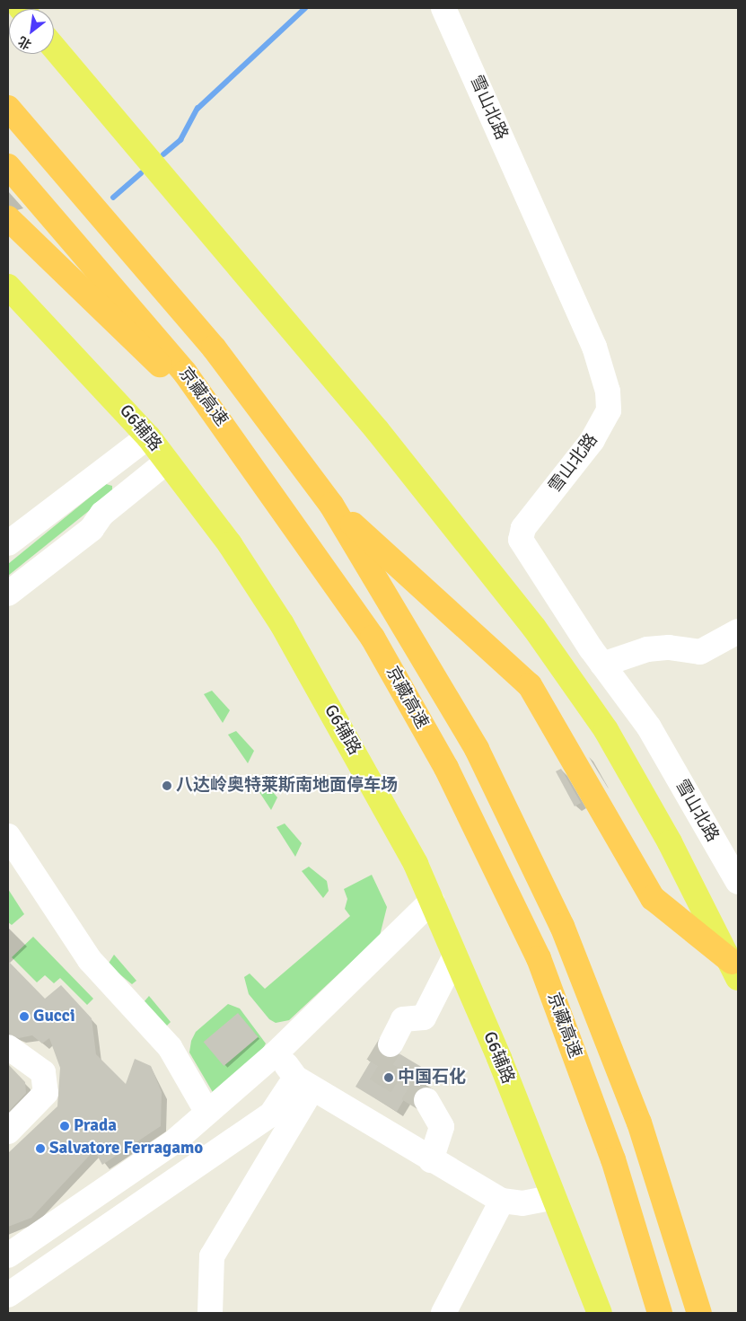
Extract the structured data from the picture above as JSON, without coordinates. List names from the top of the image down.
{
  "streets": {
    "highway": ["京藏高速"],
    "main road": ["G6辅路"],
    "street": ["雪山北路"]
  },
  "places": [
    "八达岭奥特莱斯南地面停车场",
    "Gucci",
    "中国石化",
    "Prada",
    "Salvatore Ferragamo"
  ],
  "north": "bottom left"
}
